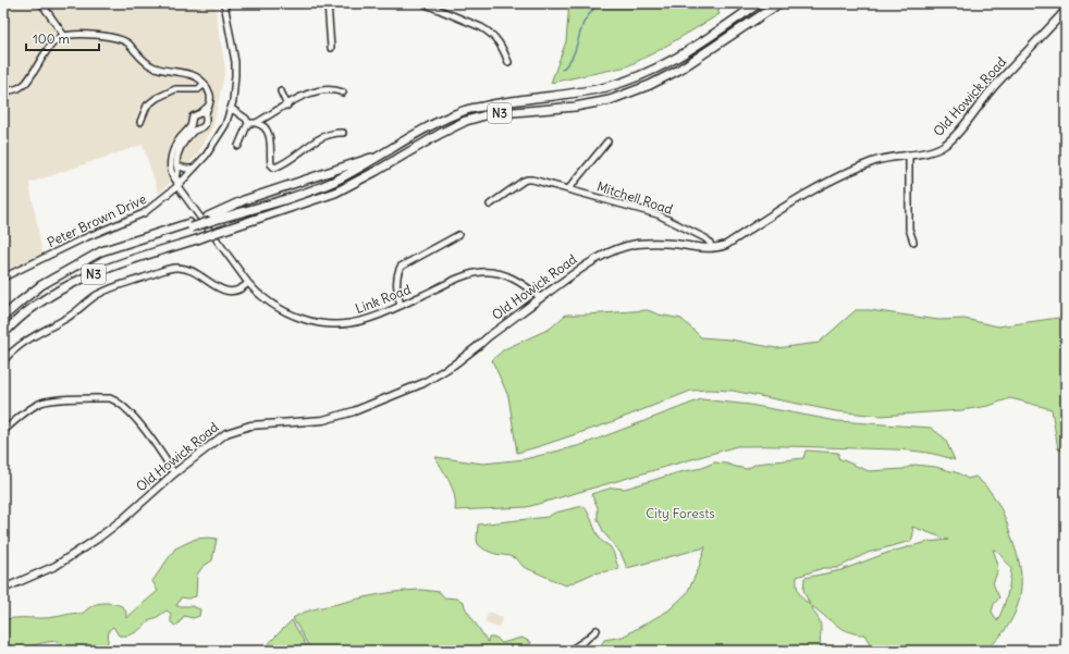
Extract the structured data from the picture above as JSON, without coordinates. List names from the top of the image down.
{
  "streets": {
    "highway": ["N3"],
    "main road": ["Old Howick Road"],
    "street": ["Mitchell Road", "Peter Brown Drive", "Link Road"]
  },
  "crossings": [
    ["Old Howick Road", "Mitchell Road"],
    ["Old Howick Road", "Link Road"],
    ["Peter Brown Drive", "Link Road"]
  ],
  "parks": ["City Forests"],
  "scale_bar": "100 m"
}
